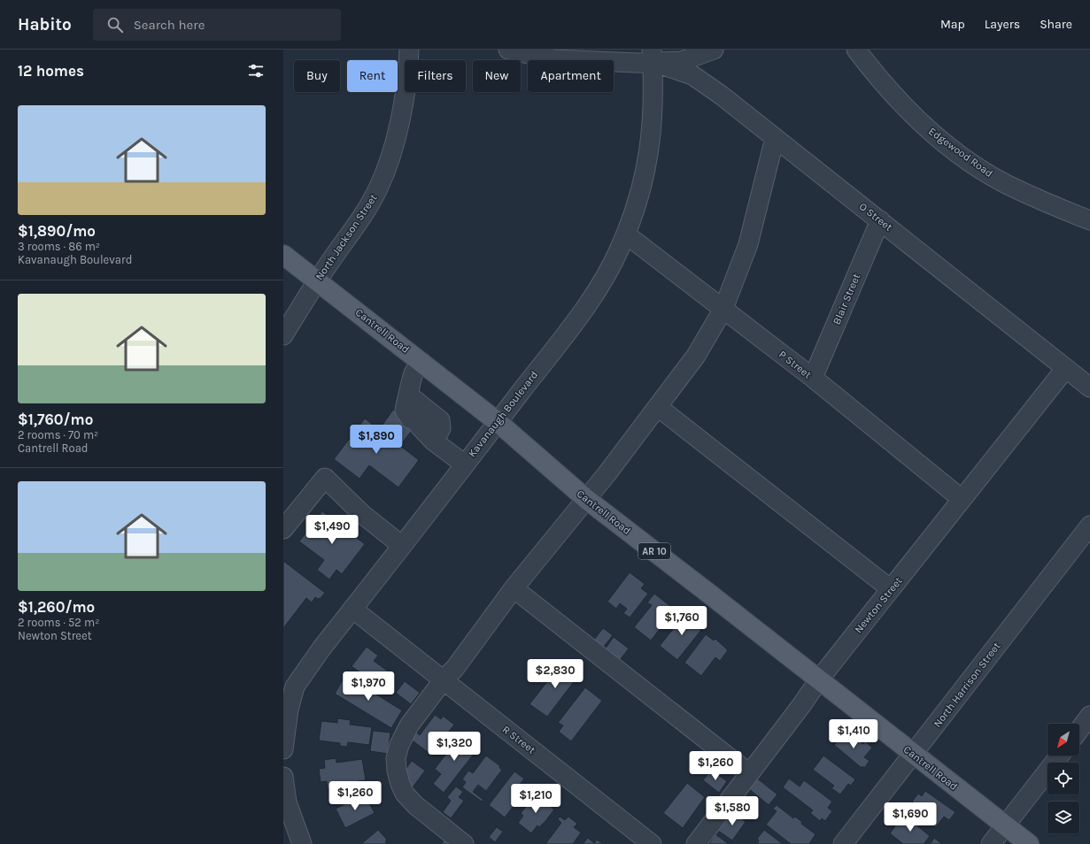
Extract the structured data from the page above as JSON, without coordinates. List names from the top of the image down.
{
  "streets": {
    "main road": ["Cantrell Road", "AR 10"],
    "street": [
      "Edgewood Road",
      "O Street",
      "North Jackson Street",
      "Blair Street",
      "P Street",
      "Kavanaugh Boulevard",
      "Newton Street",
      "North Harrison Street",
      "R Street"
    ]
  },
  "crossings": [
    ["O Street", "Blair Street"],
    ["O Street", "Kavanaugh Boulevard"],
    ["O Street", "Newton Street"],
    ["North Jackson Street", "Cantrell Road"],
    ["Blair Street", "P Street"],
    ["Cantrell Road", "Kavanaugh Boulevard"],
    ["Cantrell Road", "Newton Street"],
    ["Cantrell Road", "North Harrison Street"],
    ["P Street", "Kavanaugh Boulevard"],
    ["P Street", "Newton Street"],
    ["Kavanaugh Boulevard", "R Street"]
  ],
  "north": "bottom left",
  "page": {
    "header": "Habito",
    "search": "Search here",
    "nav": ["Map", "Layers", "Share"],
    "heading": "12 homes",
    "chip": [
      "Buy",
      "Rent",
      "Filters",
      "New",
      "Apartment"
    ],
    "list": [
      {
        "name": "$1,890/mo",
        "note": "3 rooms · 86 m² · Kavanaugh Boulevard"
      },
      {
        "name": "$1,760/mo",
        "note": "2 rooms · 70 m² · Cantrell Road"
      },
      {
        "name": "$1,260/mo",
        "note": "2 rooms · 52 m² · Newton Street"
      }
    ],
    "price": [
      "$1,890",
      "$1,490",
      "$1,760",
      "$2,830",
      "$1,970",
      "$1,410",
      "$1,320",
      "$1,260",
      "$1,260",
      "$1,210",
      "$1,580",
      "$1,690"
    ]
  }
}
